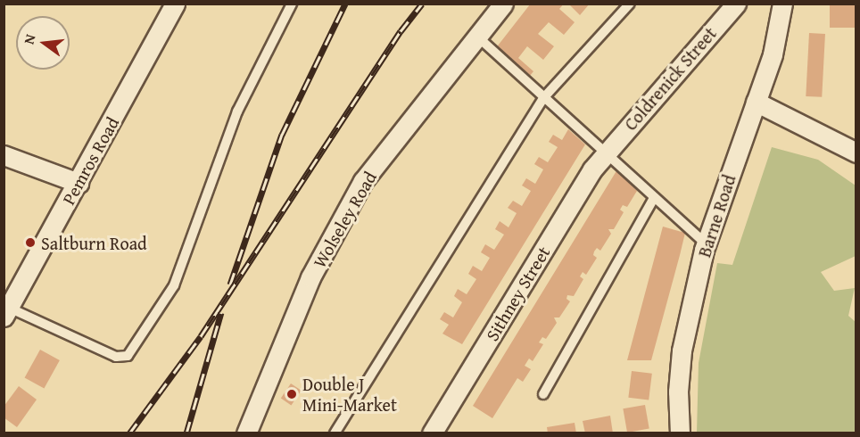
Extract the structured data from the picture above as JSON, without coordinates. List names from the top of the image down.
{
  "streets": {
    "street": [
      "Coldrenick Street",
      "Pemros Road",
      "Barne Road",
      "Wolseley Road",
      "Sithney Street"
    ]
  },
  "crossings": [
    ["Coldrenick Street", "Sithney Street"]
  ],
  "places": ["Saltburn Road", "Double J Mini-Market"],
  "north": "left"
}
